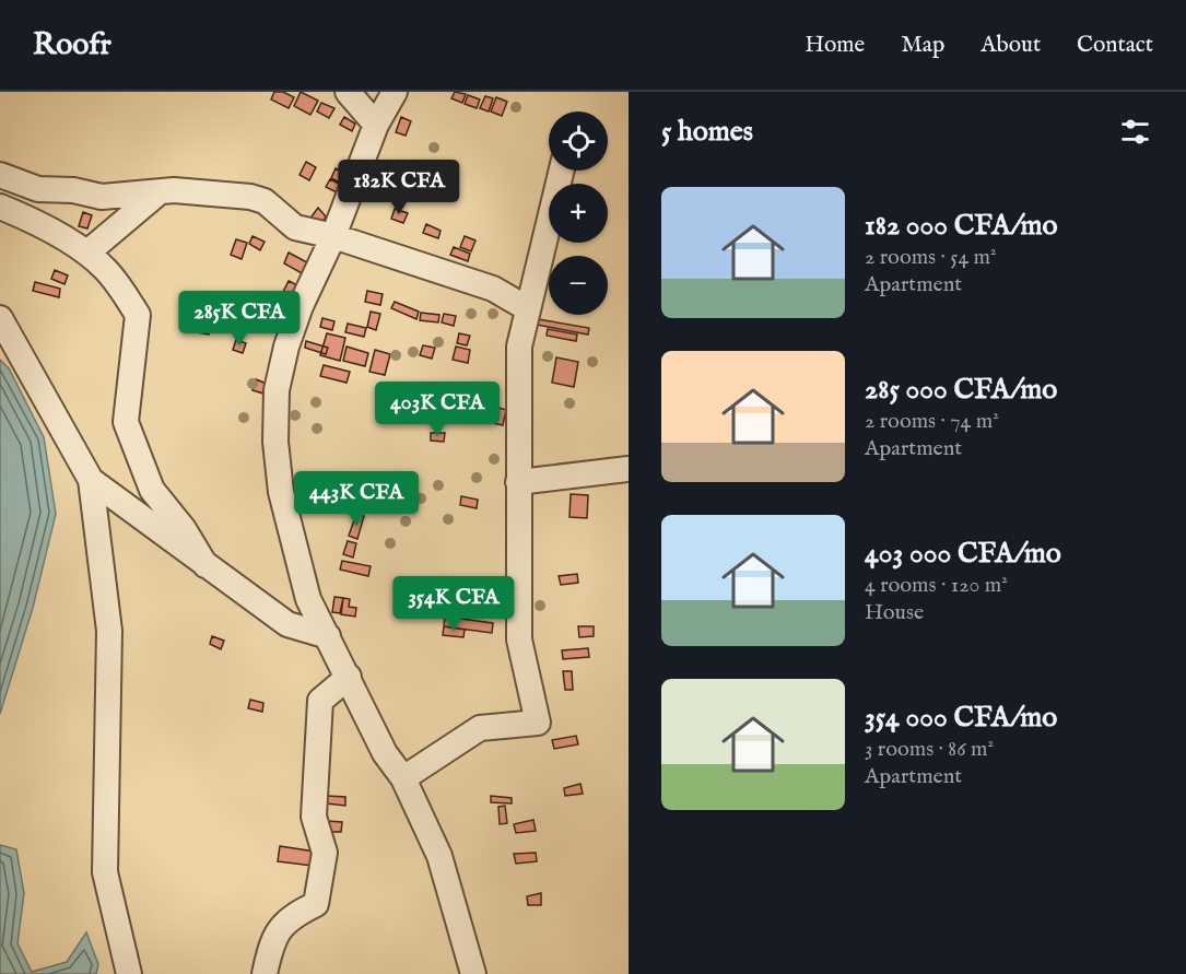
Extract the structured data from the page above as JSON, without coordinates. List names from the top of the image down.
{
  "page": {
    "header": "Roofr",
    "nav": [
      "Home",
      "Map",
      "About",
      "Contact"
    ],
    "heading": "5 homes",
    "map_buttons": ["+", "−"],
    "price": [
      "182K CFA",
      "285K CFA",
      "403K CFA",
      "443K CFA",
      "354K CFA"
    ],
    "list": [
      {
        "name": "182 000 CFA/mo",
        "note": "2 rooms · 54 m² · Apartment"
      },
      {
        "name": "285 000 CFA/mo",
        "note": "2 rooms · 74 m² · Apartment"
      },
      {
        "name": "403 000 CFA/mo",
        "note": "4 rooms · 120 m² · House"
      },
      {
        "name": "354 000 CFA/mo",
        "note": "3 rooms · 86 m² · Apartment"
      }
    ]
  }
}
